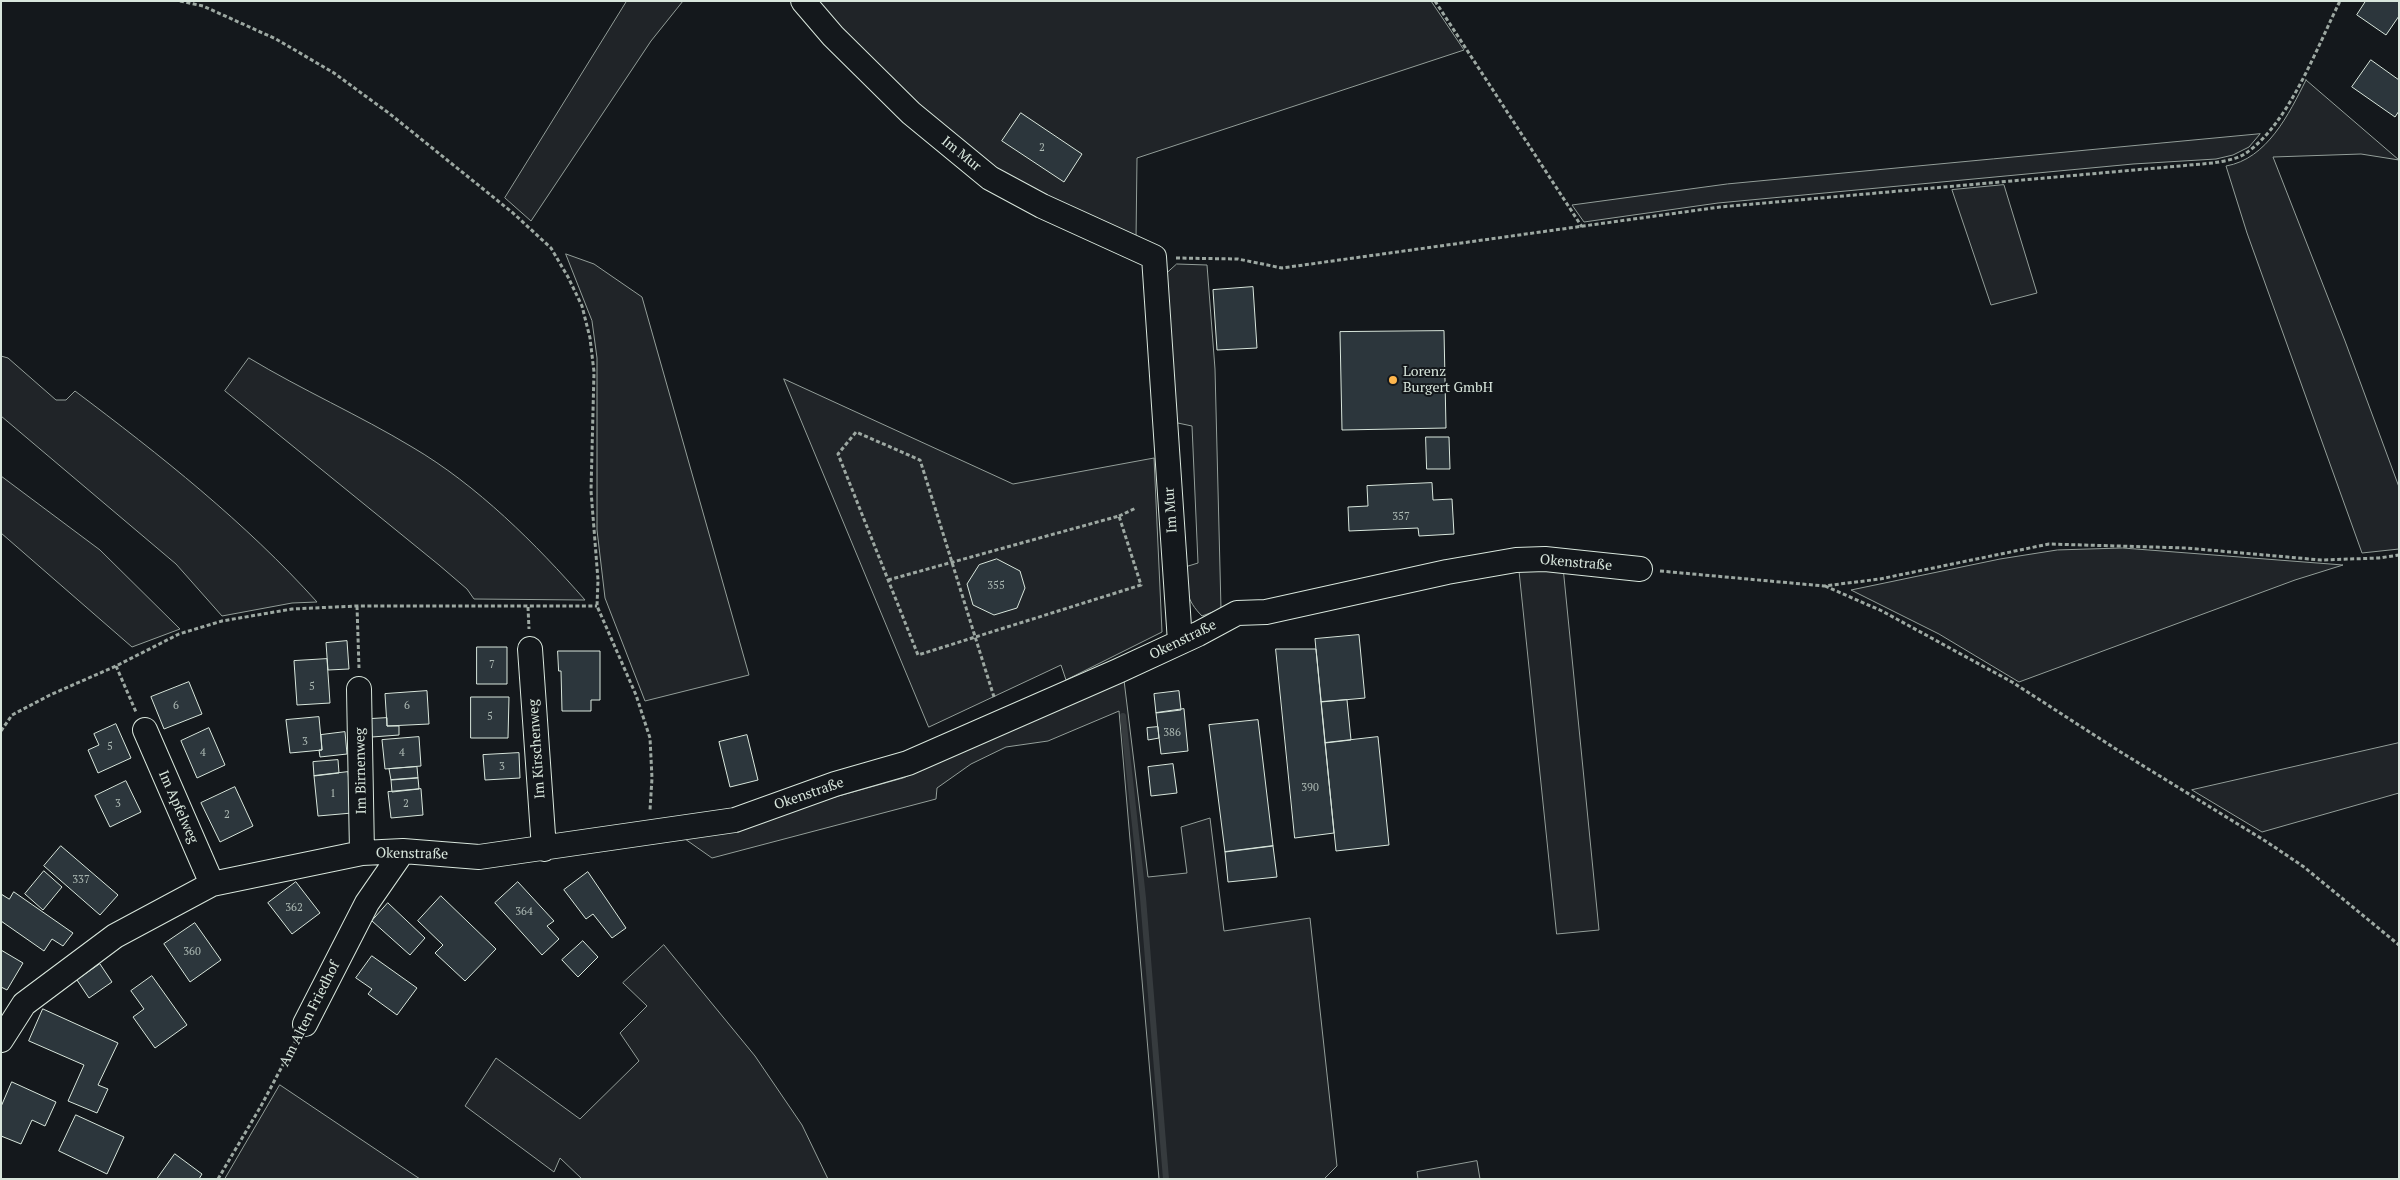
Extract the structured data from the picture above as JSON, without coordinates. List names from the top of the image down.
{
  "streets": {
    "street": [
      "Im Mur",
      "Okenstraße",
      "Im Kirschenweg",
      "Im Birnenweg",
      "Im Apfelweg",
      "Am Alten Friedhof"
    ]
  },
  "crossings": [
    ["Im Mur", "Okenstraße"],
    ["Okenstraße", "Im Kirschenweg"],
    ["Okenstraße", "Im Birnenweg"],
    ["Okenstraße", "Im Apfelweg"],
    ["Okenstraße", "Am Alten Friedhof"]
  ],
  "places": ["Lorenz Burgert GmbH"],
  "house_numbers": [
    "2",
    "357",
    "355",
    "7",
    "5",
    "6",
    "6",
    "5",
    "386",
    "3",
    "5",
    "4",
    "4",
    "3",
    "390",
    "1",
    "3",
    "2",
    "2",
    "337",
    "362",
    "364",
    "360"
  ]
}
